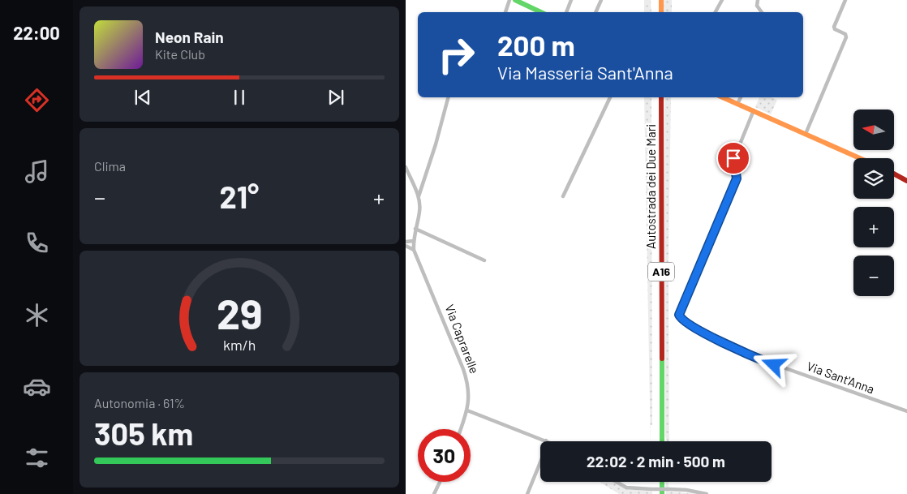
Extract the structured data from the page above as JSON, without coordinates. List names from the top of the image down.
{
  "streets": {
    "main road": ["Autostrada dei Due Mari", "A16"],
    "street": ["Via Caprarelle", "Via Sant'Anna"]
  },
  "north": "left",
  "page": {
    "tabs": "22:00",
    "turn": ["200 m", "Via Masseria Sant'Anna"],
    "song": ["Neon Rain", "Kite Club"],
    "map_buttons": ["+", "−"],
    "tile": [
      "Clima",
      ["Autonomia · 61%", "305 km"]
    ],
    "heat": ["−", "21°", "+"],
    "limit": "30",
    "trip": "22:02 · 2 min · 500 m",
    "gauge": ["29", "km/h"]
  }
}
